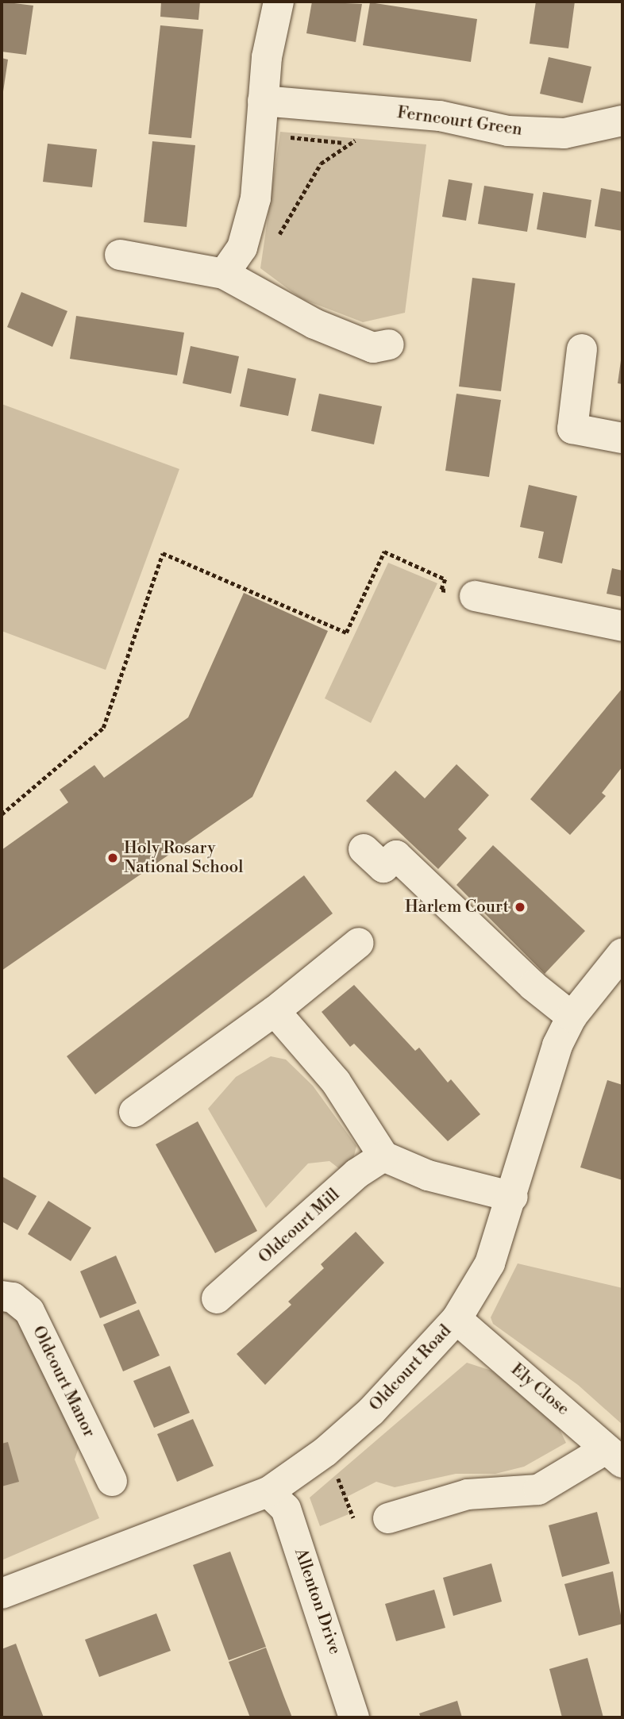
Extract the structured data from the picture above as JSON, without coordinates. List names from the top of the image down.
{
  "streets": {
    "street": [
      "Ferncourt Green",
      "Oldcourt Mill",
      "Oldcourt Road",
      "Oldcourt Manor",
      "Ely Close",
      "Allenton Drive"
    ]
  },
  "crossings": [
    ["Oldcourt Road", "Ely Close"],
    ["Oldcourt Road", "Allenton Drive"]
  ],
  "places": ["Holy Rosary National School", "Harlem Court"]
}
